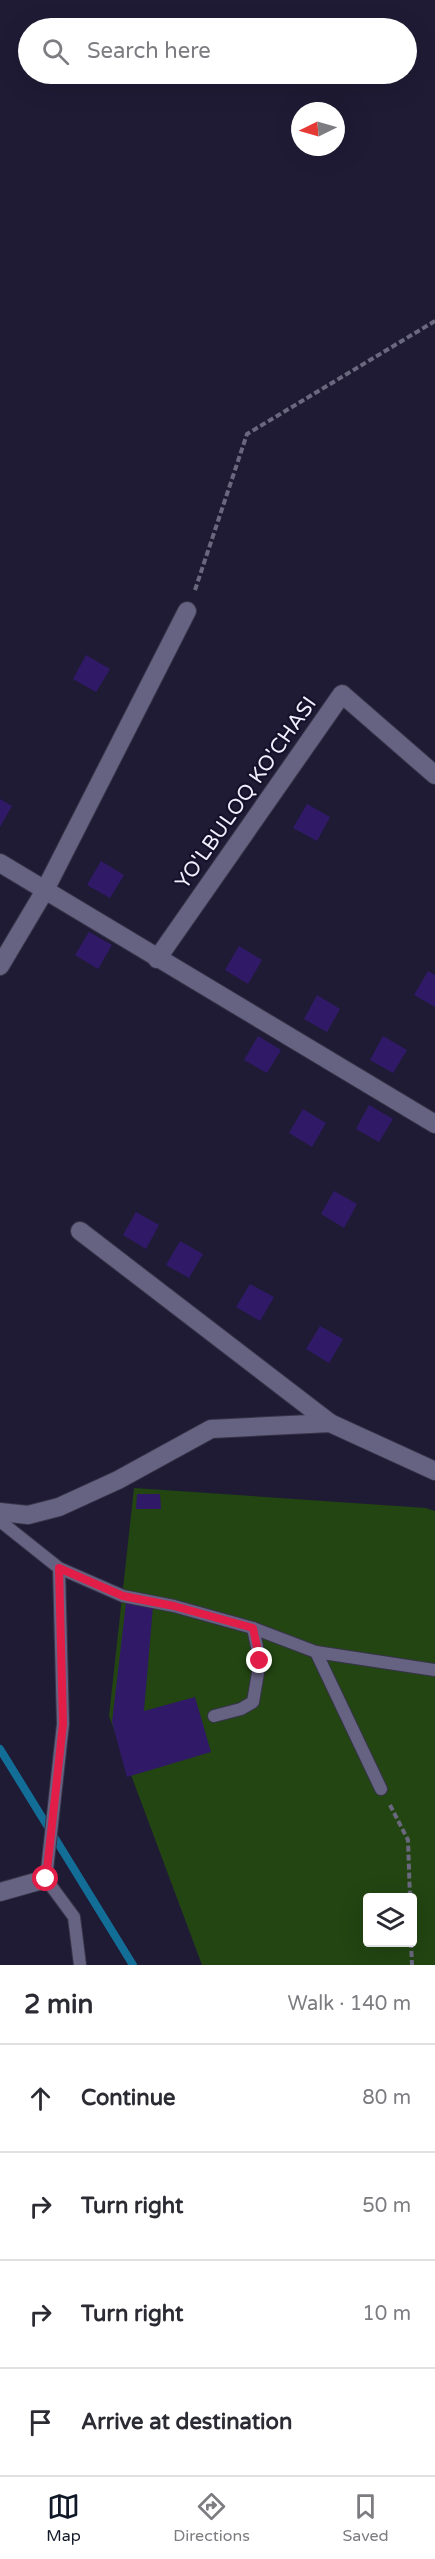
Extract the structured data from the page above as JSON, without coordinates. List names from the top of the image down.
{
  "streets": {
    "street": ["YO'LBULOQ KO'CHASI"]
  },
  "north": "left",
  "page": {
    "search": "Search here",
    "heading": ["2 min", "Walk · 140 m"],
    "list": [
      ["Continue", "80 m"],
      ["Turn right", "50 m"],
      ["Turn right", "10 m"],
      "Arrive at destination"
    ],
    "nav": ["Map", "Directions", "Saved"]
  }
}
